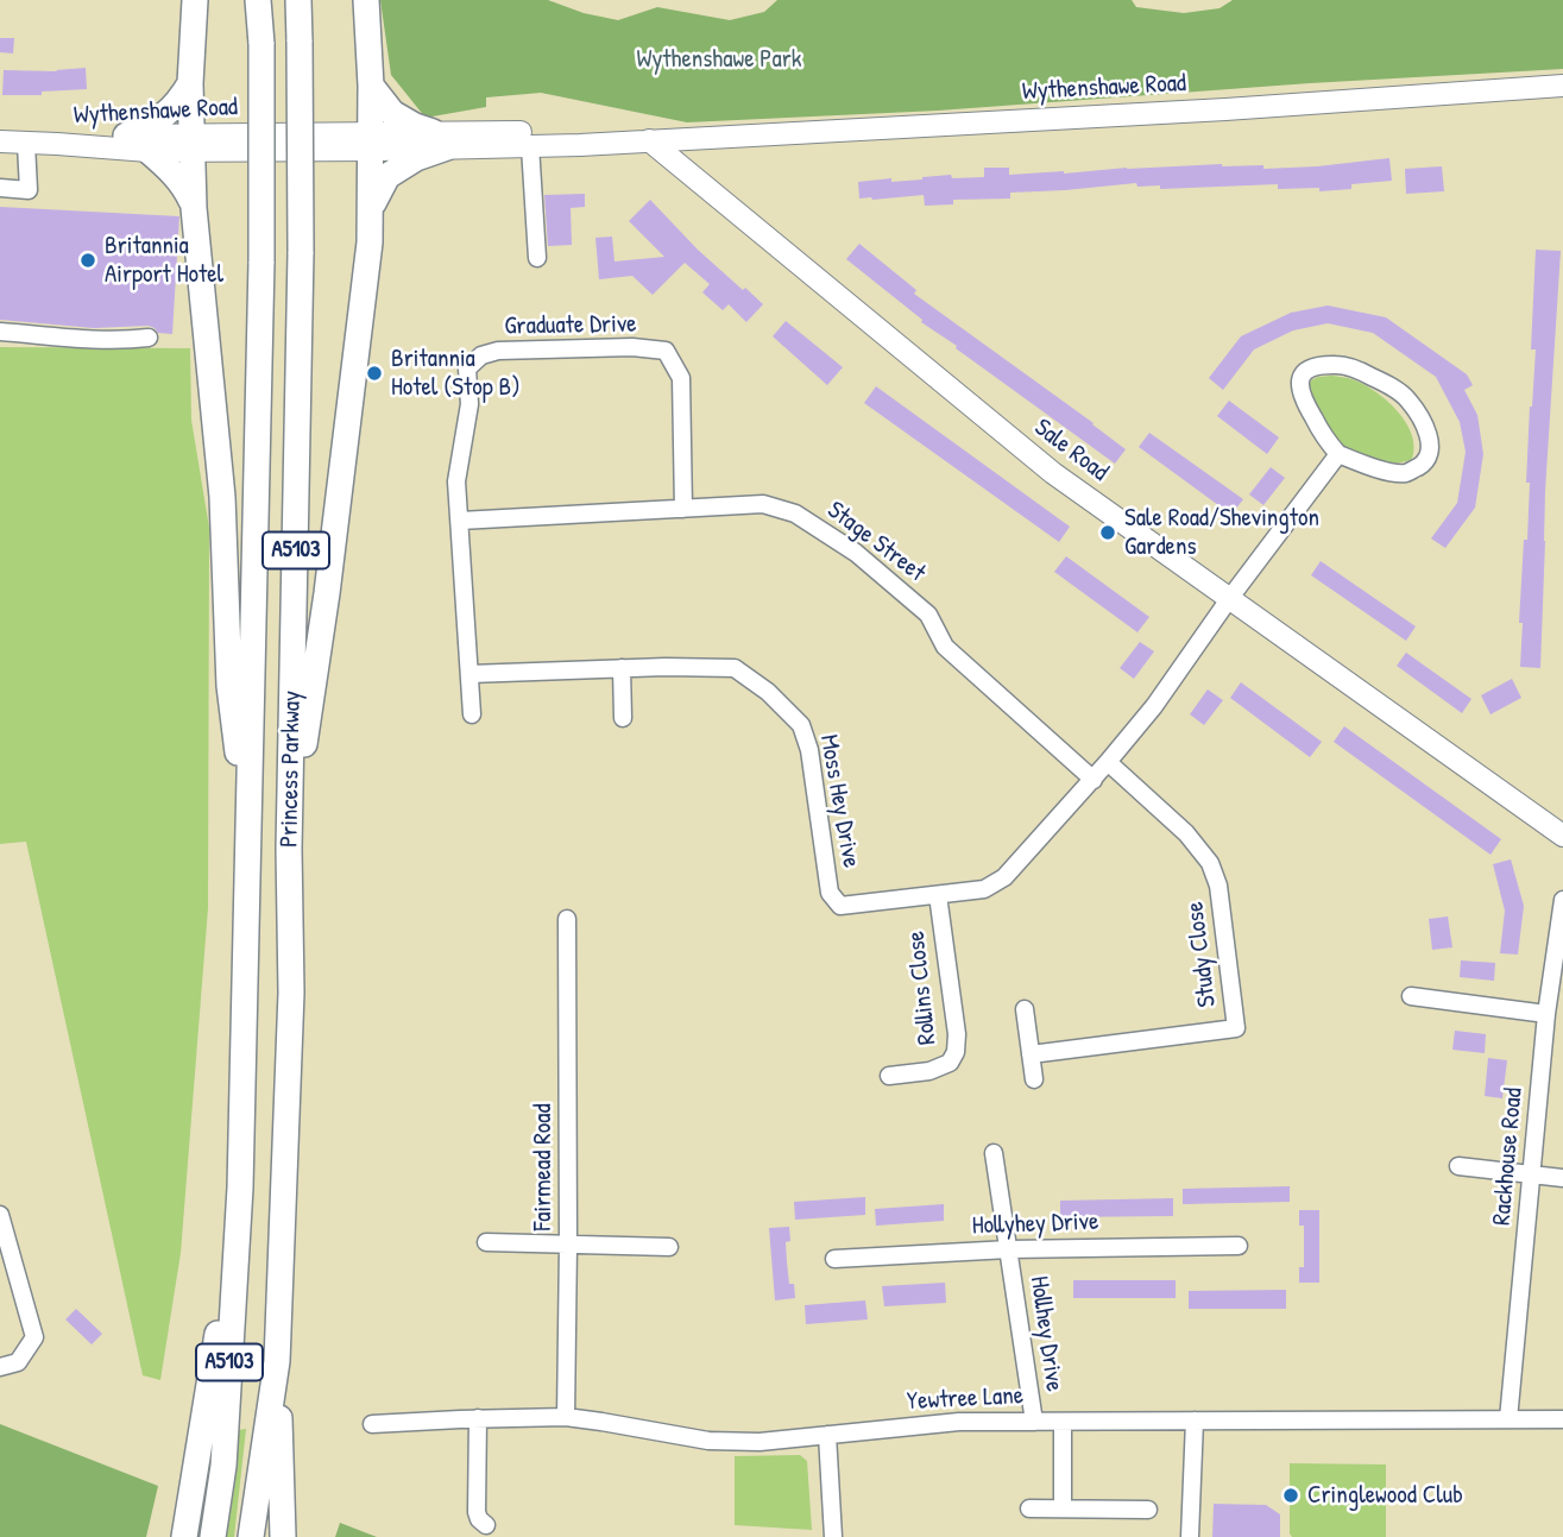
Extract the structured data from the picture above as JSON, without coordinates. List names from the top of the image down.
{
  "streets": {
    "highway": ["A5103", "Princess Parkway"],
    "main road": ["Wythenshawe Road", "Sale Road"],
    "street": [
      "Graduate Drive",
      "Stage Street",
      "Moss Hey Drive",
      "Study Close",
      "Rollins Close",
      "Rackhouse Road",
      "Fairmead Road",
      "Hollyhey Drive",
      "Hollhey Drive",
      "Yewtree Lane"
    ]
  },
  "crossings": [
    ["Wythenshawe Road", "Sale Road"],
    ["Graduate Drive", "Stage Street"],
    ["Graduate Drive", "Moss Hey Drive"],
    ["Sale Road", "Moss Hey Drive"],
    ["Stage Street", "Moss Hey Drive"],
    ["Moss Hey Drive", "Study Close"],
    ["Moss Hey Drive", "Rollins Close"],
    ["Rackhouse Road", "Yewtree Lane"],
    ["Fairmead Road", "Yewtree Lane"],
    ["Hollyhey Drive", "Hollhey Drive"],
    ["Hollhey Drive", "Yewtree Lane"]
  ],
  "parks": ["Wythenshawe Park"],
  "places": [
    "Britannia Airport Hotel",
    "Britannia Hotel (Stop B)",
    "Sale Road/Shevington Gardens",
    "Cringlewood Club"
  ]
}
